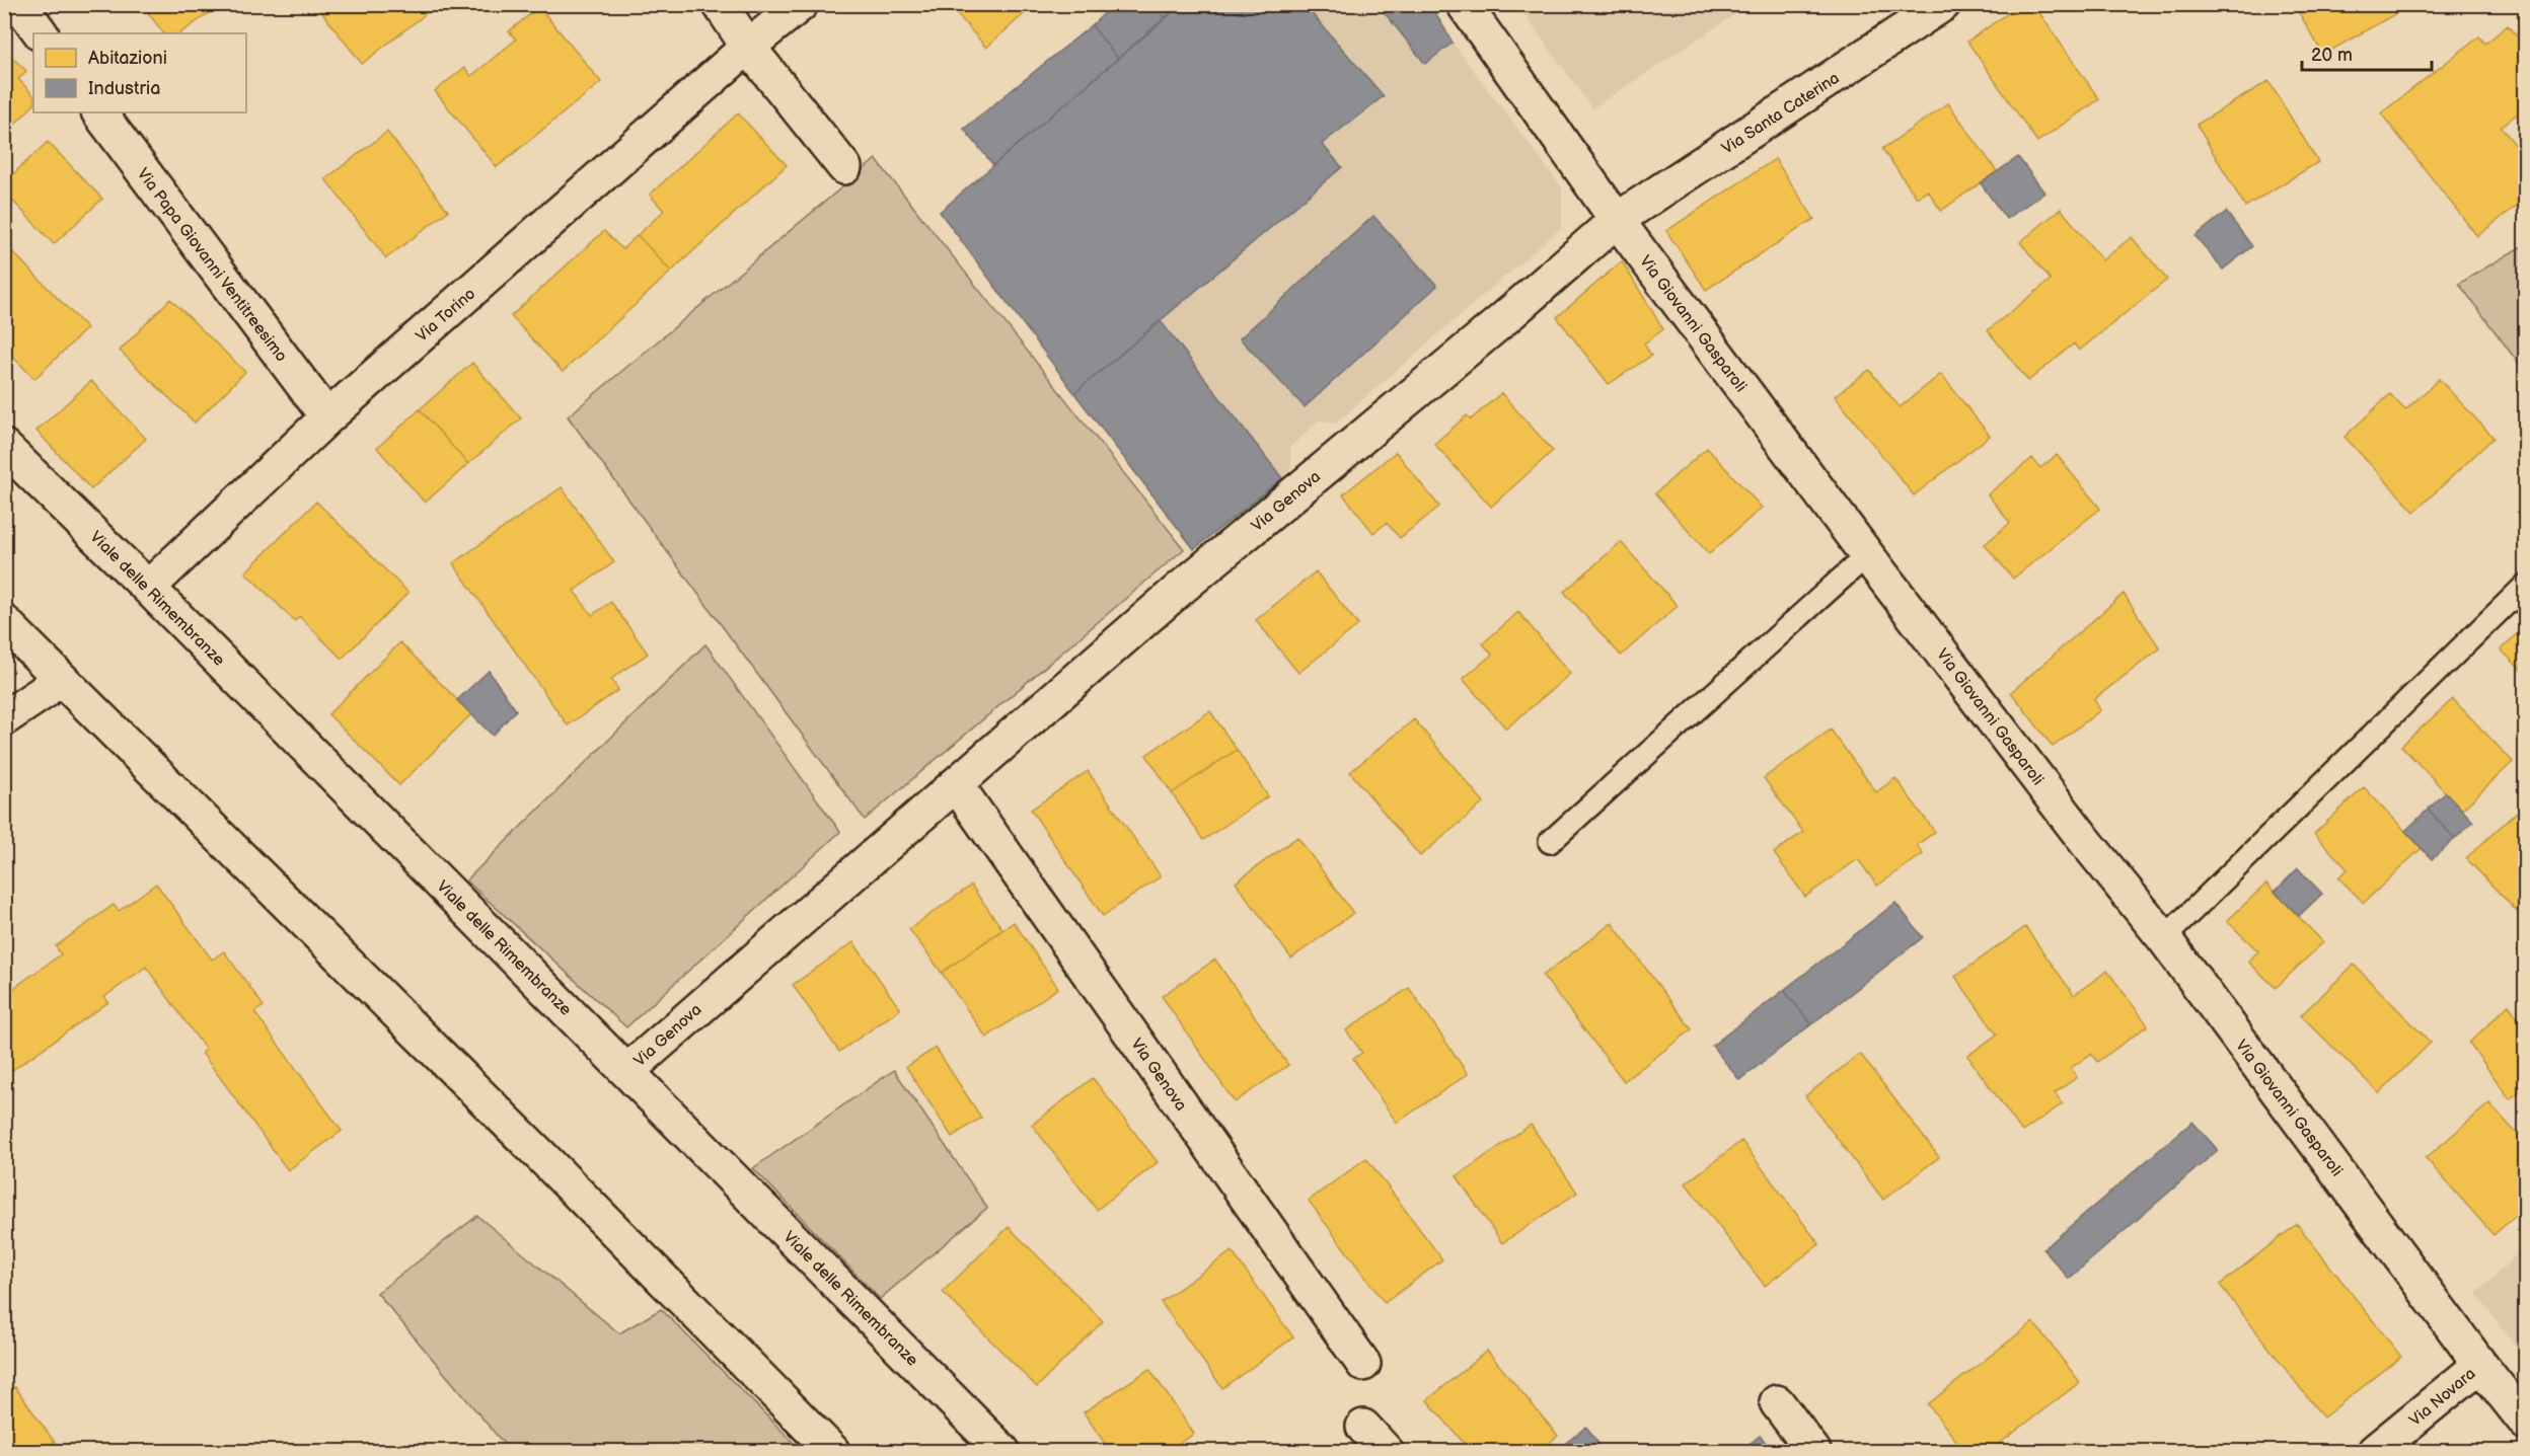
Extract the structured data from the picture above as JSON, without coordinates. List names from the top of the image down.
{
  "streets": {
    "street": [
      "Via Santa Caterina",
      "Via Papa Giovanni Ventitreesimo",
      "Via Torino",
      "Via Giovanni Gasparoli",
      "Via Genova",
      "Viale delle Rimembranze",
      "Via Novara"
    ]
  },
  "crossings": [
    ["Via Santa Caterina", "Via Giovanni Gasparoli"],
    ["Via Santa Caterina", "Via Genova"],
    ["Via Papa Giovanni Ventitreesimo", "Via Torino"],
    ["Via Torino", "Viale delle Rimembranze"],
    ["Via Giovanni Gasparoli", "Via Genova"],
    ["Via Giovanni Gasparoli", "Via Novara"],
    ["Via Genova", "Viale delle Rimembranze"]
  ],
  "legend": ["Abitazioni", "Industria"],
  "scale_bar": "20 m"
}
